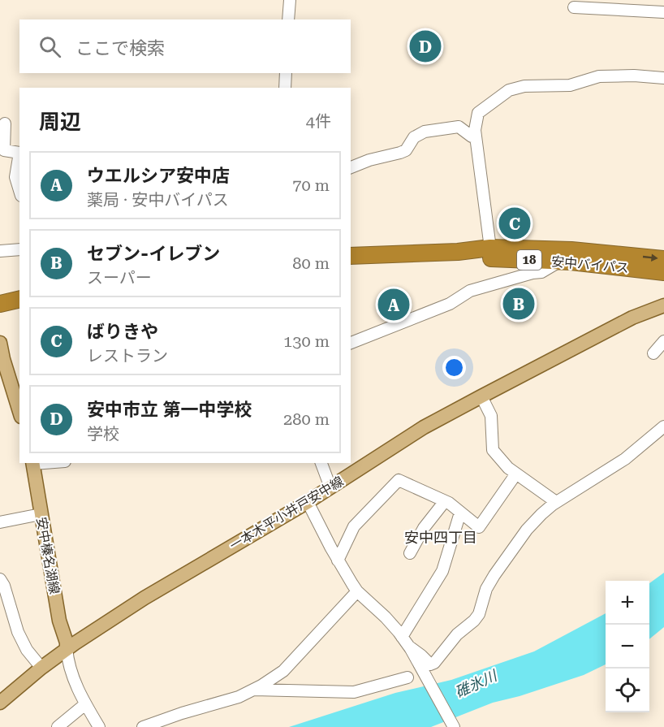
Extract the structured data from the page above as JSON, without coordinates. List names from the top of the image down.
{
  "streets": {
    "highway": ["18", "安中バイパス"],
    "main road": ["一本木平小井戸安中線", "安中榛名湖線"]
  },
  "crossings": [
    ["一本木平小井戸安中線", "安中榛名湖線"]
  ],
  "districts": ["安中四丁目"],
  "water": ["碓氷川"],
  "page": {
    "search": "ここで検索",
    "pins": [
      "D",
      "C",
      "B",
      "A"
    ],
    "heading": ["周辺", "4件"],
    "list": [
      {
        "mark": "A",
        "name": "ウエルシア安中店",
        "note": "薬局 · 安中バイパス",
        "value": "70 m"
      },
      {
        "mark": "B",
        "name": "セブン-イレブン",
        "note": "スーパー",
        "value": "80 m"
      },
      {
        "mark": "C",
        "name": "ばりきや",
        "note": "レストラン",
        "value": "130 m"
      },
      {
        "mark": "D",
        "name": "安中市立 第一中学校",
        "note": "学校",
        "value": "280 m"
      }
    ],
    "map_buttons": ["+", "−"]
  }
}
